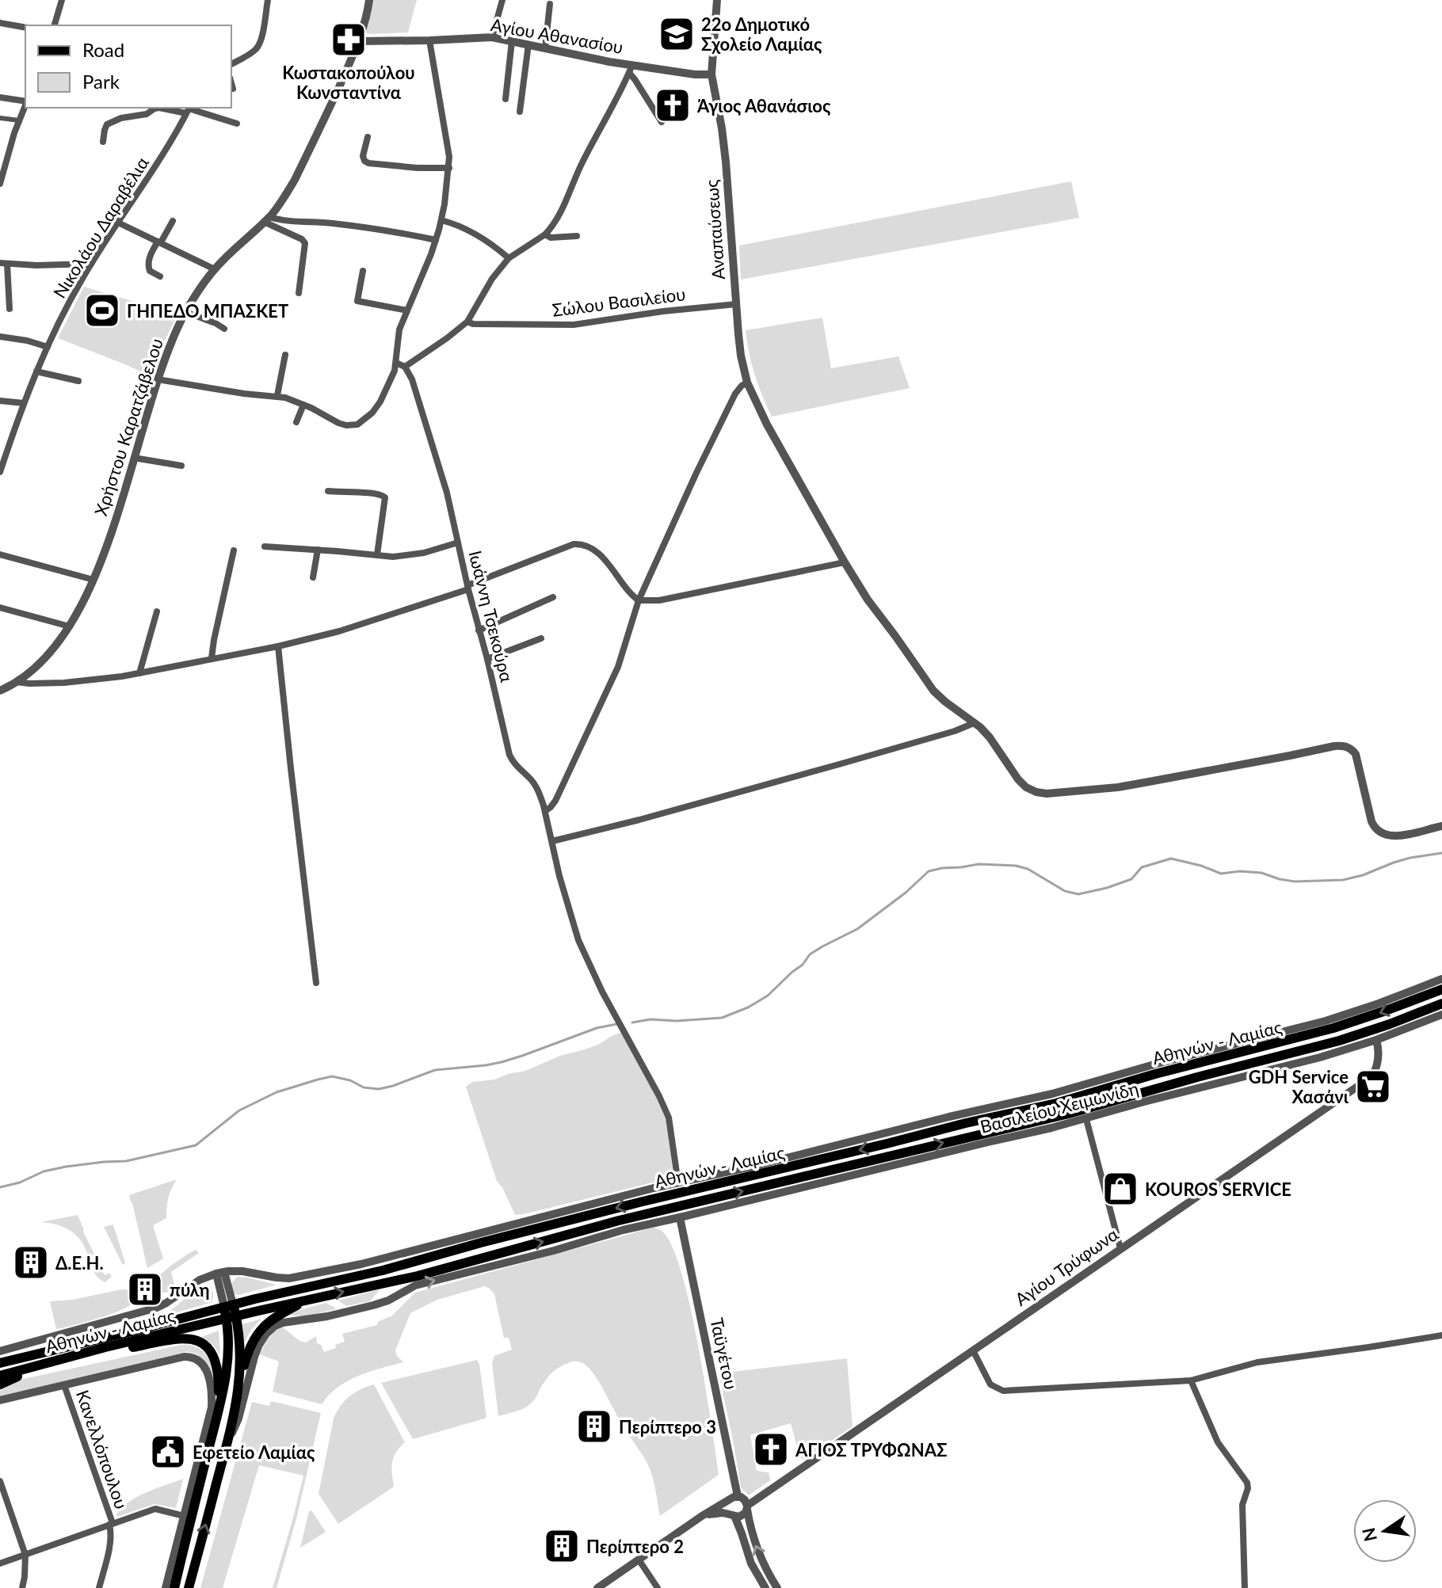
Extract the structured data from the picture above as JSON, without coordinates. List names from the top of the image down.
{
  "streets": {
    "main road": ["Αθηνών - Λαμίας"],
    "street": [
      "Αγίου Αθανασίου",
      "Νικολάου Δαραβέλια",
      "Αναπαύσεως",
      "Σώλου Βασιλείου",
      "Χρήστου Καρατζάβελου",
      "Ιωάννη Τσεκούρα",
      "Βασιλείου Χειμωνίδη",
      "Αγίου Τρύφωνα",
      "Ταϋγέτου",
      "Κανελλόπουλου"
    ]
  },
  "crossings": [
    ["Αγίου Αθανασίου", "Αναπαύσεως"],
    ["Αγίου Αθανασίου", "Χρήστου Καρατζάβελου"],
    ["Αναπαύσεως", "Σώλου Βασιλείου"],
    ["Βασιλείου Χειμωνίδη", "Αγίου Τρύφωνα"],
    ["Βασιλείου Χειμωνίδη", "Ταϋγέτου"],
    ["Αγίου Τρύφωνα", "Ταϋγέτου"]
  ],
  "places": {
    "school or university": ["22ο Δημοτικό Σχολείο Λαμίας"],
    "pharmacy": ["Κωστακοπούλου Κωνσταντίνα"],
    "church": ["Άγιος Αθανάσιος", "ΑΓΙΟΣ ΤΡΥΦΩΝΑΣ"],
    "sports": ["ΓΗΠΕΔΟ ΜΠΑΣΚΕΤ"],
    "supermarket": ["GDH Service Χασάνι"],
    "shop": ["KOUROS SERVICE"],
    "building": [
      "Δ.Ε.Η.",
      "πύλη",
      "Περίπτερο 3",
      "Περίπτερο 2"
    ],
    "public building": ["Εφετείο Λαμίας"]
  },
  "legend": ["Road", "Park"],
  "north": "left"
}
